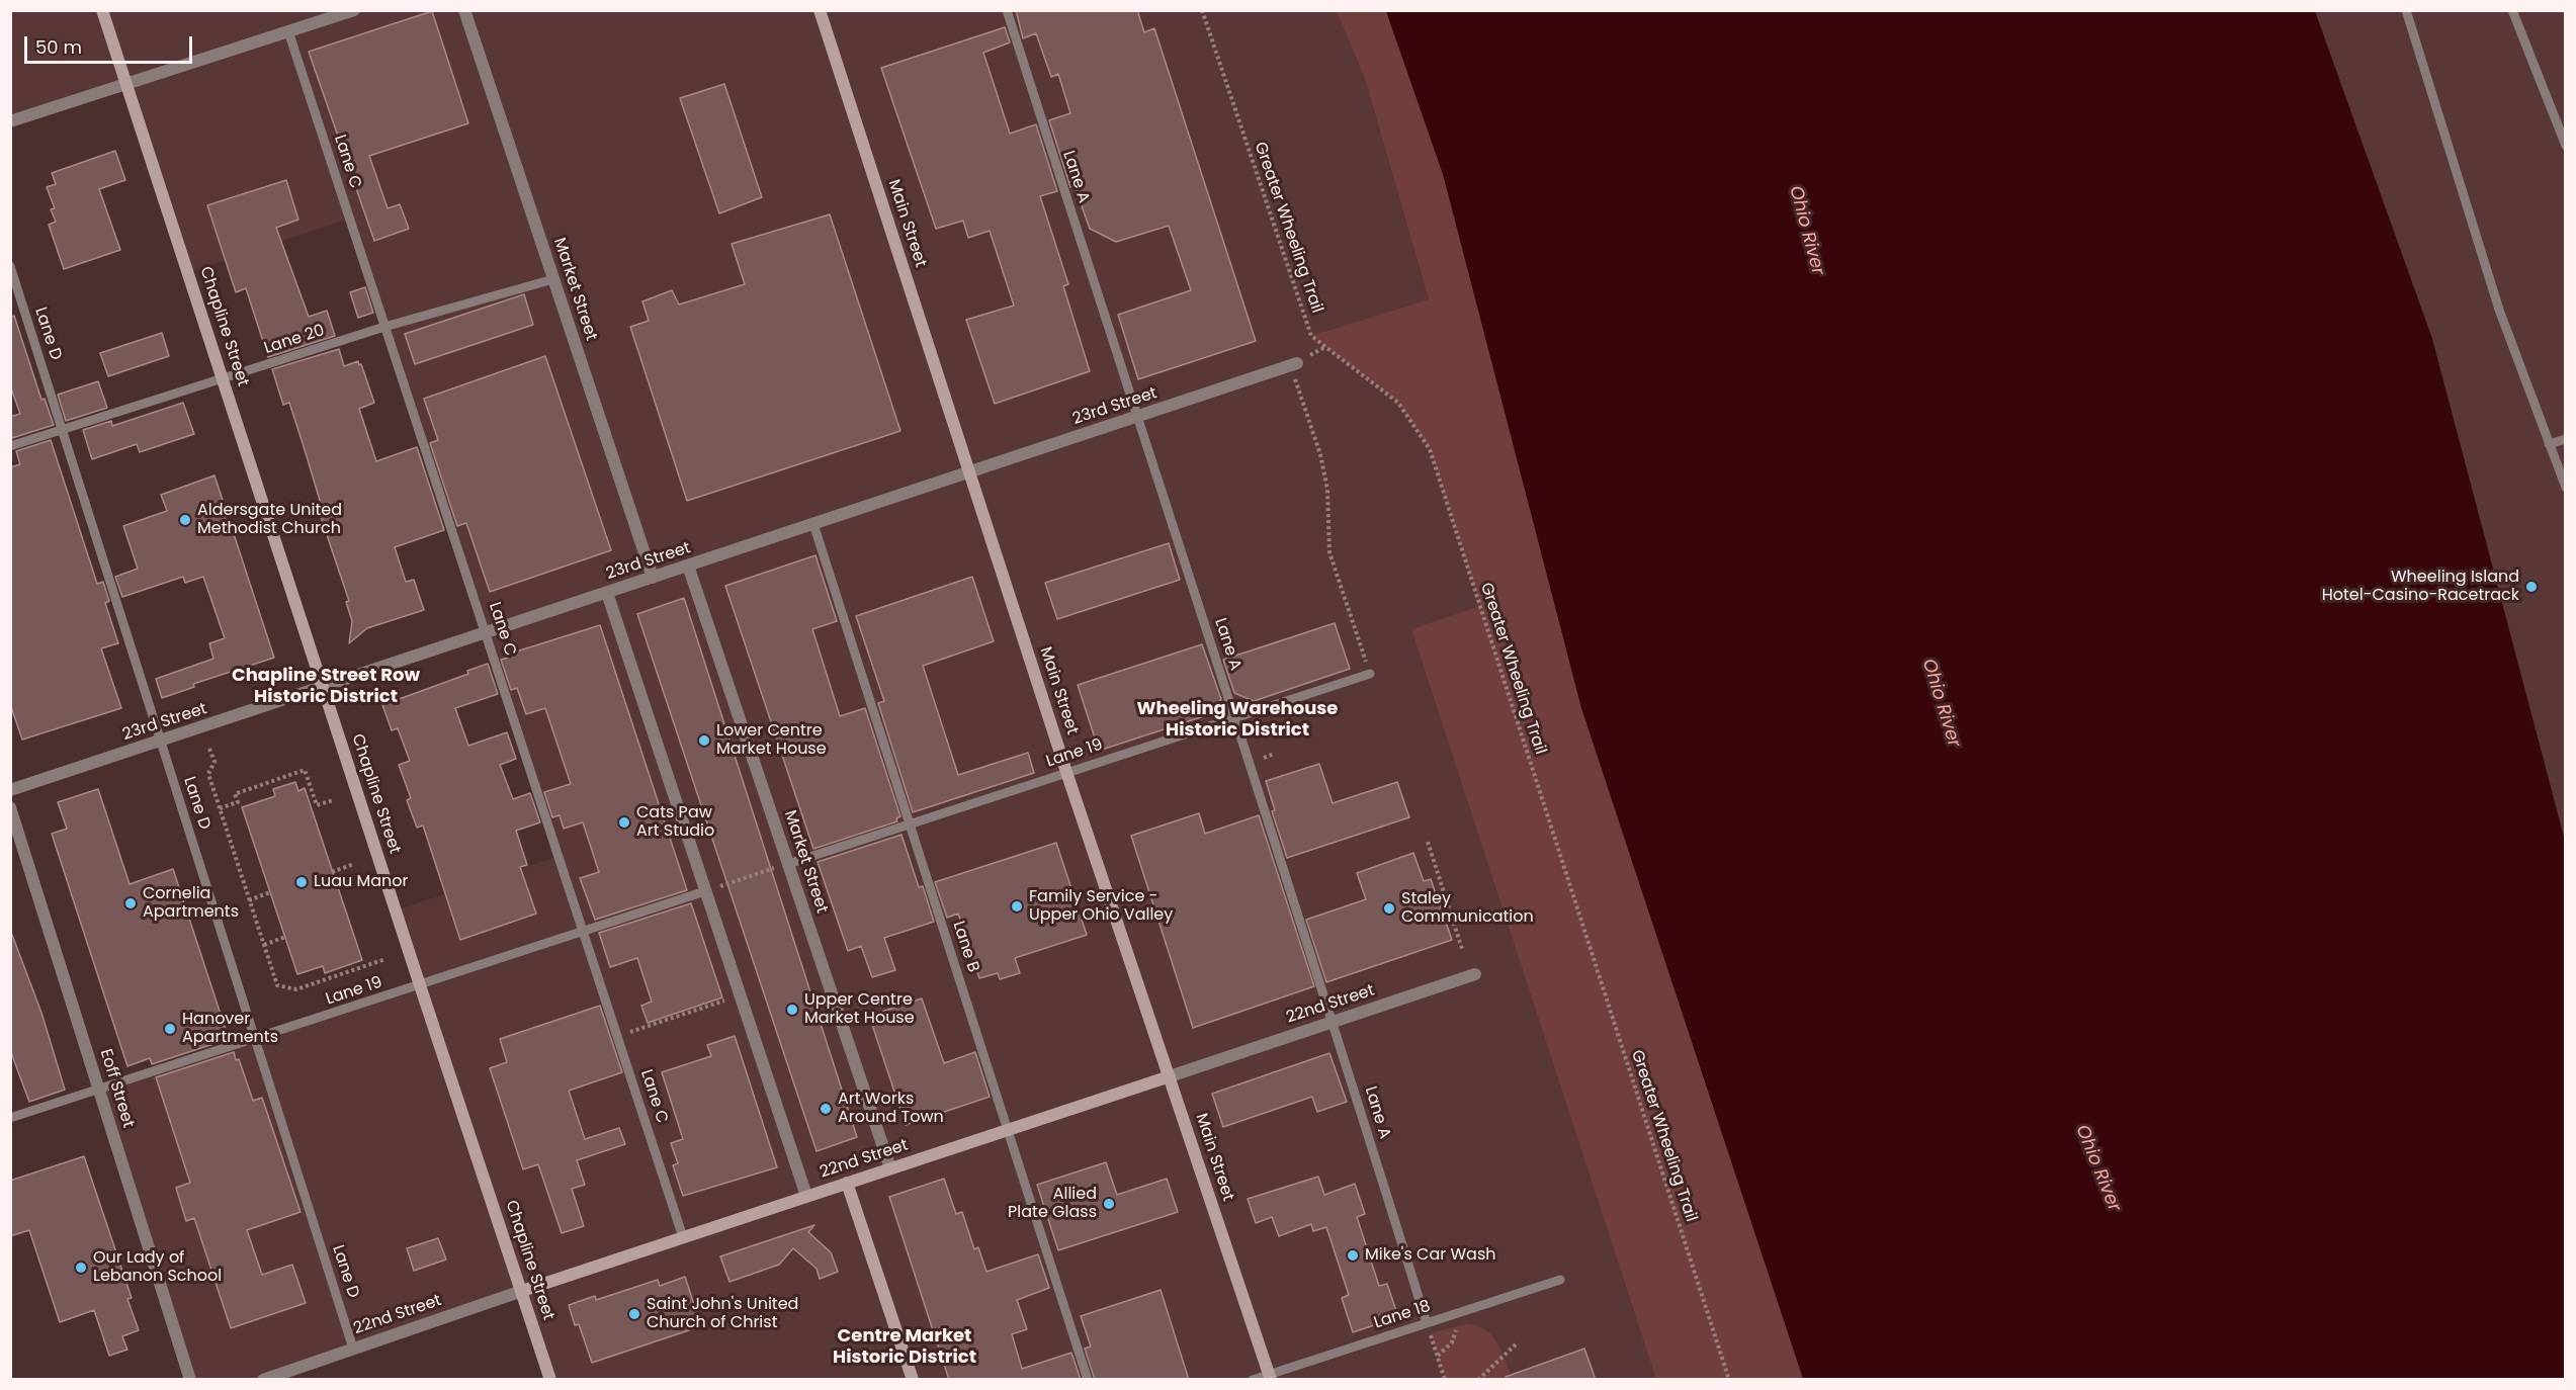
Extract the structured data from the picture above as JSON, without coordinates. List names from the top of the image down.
{
  "streets": {
    "street": [
      "Main Street",
      "Market Street",
      "Chapline Street",
      "23rd Street",
      "22nd Street",
      "Eoff Street"
    ],
    "lane": [
      "Lane C",
      "Lane A",
      "Lane D",
      "Lane 20",
      "Lane 19",
      "Lane B",
      "Lane 18"
    ],
    "path": ["Greater Wheeling Trail"]
  },
  "crossings": [
    ["Lane C", "Lane 20"],
    ["Lane C", "23rd Street"],
    ["Lane C", "Lane 19"],
    ["Lane C", "22nd Street"],
    ["Lane A", "23rd Street"],
    ["Lane A", "Lane 19"],
    ["Lane A", "22nd Street"],
    ["Lane A", "Lane 18"],
    ["Main Street", "23rd Street"],
    ["Main Street", "Lane 19"],
    ["Main Street", "22nd Street"],
    ["Main Street", "Lane 18"],
    ["Market Street", "Lane 20"],
    ["Market Street", "23rd Street"],
    ["Market Street", "Lane 19"],
    ["Market Street", "22nd Street"],
    ["Chapline Street", "Lane 20"],
    ["Chapline Street", "23rd Street"],
    ["Chapline Street", "Lane 19"],
    ["Chapline Street", "22nd Street"],
    ["Lane D", "Lane 20"],
    ["Lane D", "23rd Street"],
    ["Lane D", "Lane 19"],
    ["Lane D", "22nd Street"],
    ["23rd Street", "Lane B"],
    ["Lane 19", "Lane B"],
    ["Lane 19", "Eoff Street"],
    ["Lane B", "22nd Street"]
  ],
  "districts": ["Chapline Street Row Historic District", "Wheeling Warehouse Historic District", "Centre Market Historic District"],
  "water": ["Ohio River"],
  "places": [
    "Aldersgate United Methodist Church",
    "Wheeling Island Hotel-Casino-Racetrack",
    "Lower Centre Market House",
    "Cats Paw Art Studio",
    "Luau Manor",
    "Cornelia Apartments",
    "Family Service - Upper Ohio Valley",
    "Staley Communication",
    "Upper Centre Market House",
    "Hanover Apartments",
    "Art Works Around Town",
    "Allied Plate Glass",
    "Mike's Car Wash",
    "Our Lady of Lebanon School",
    "Saint John's United Church of Christ"
  ],
  "scale_bar": "50 m"
}
